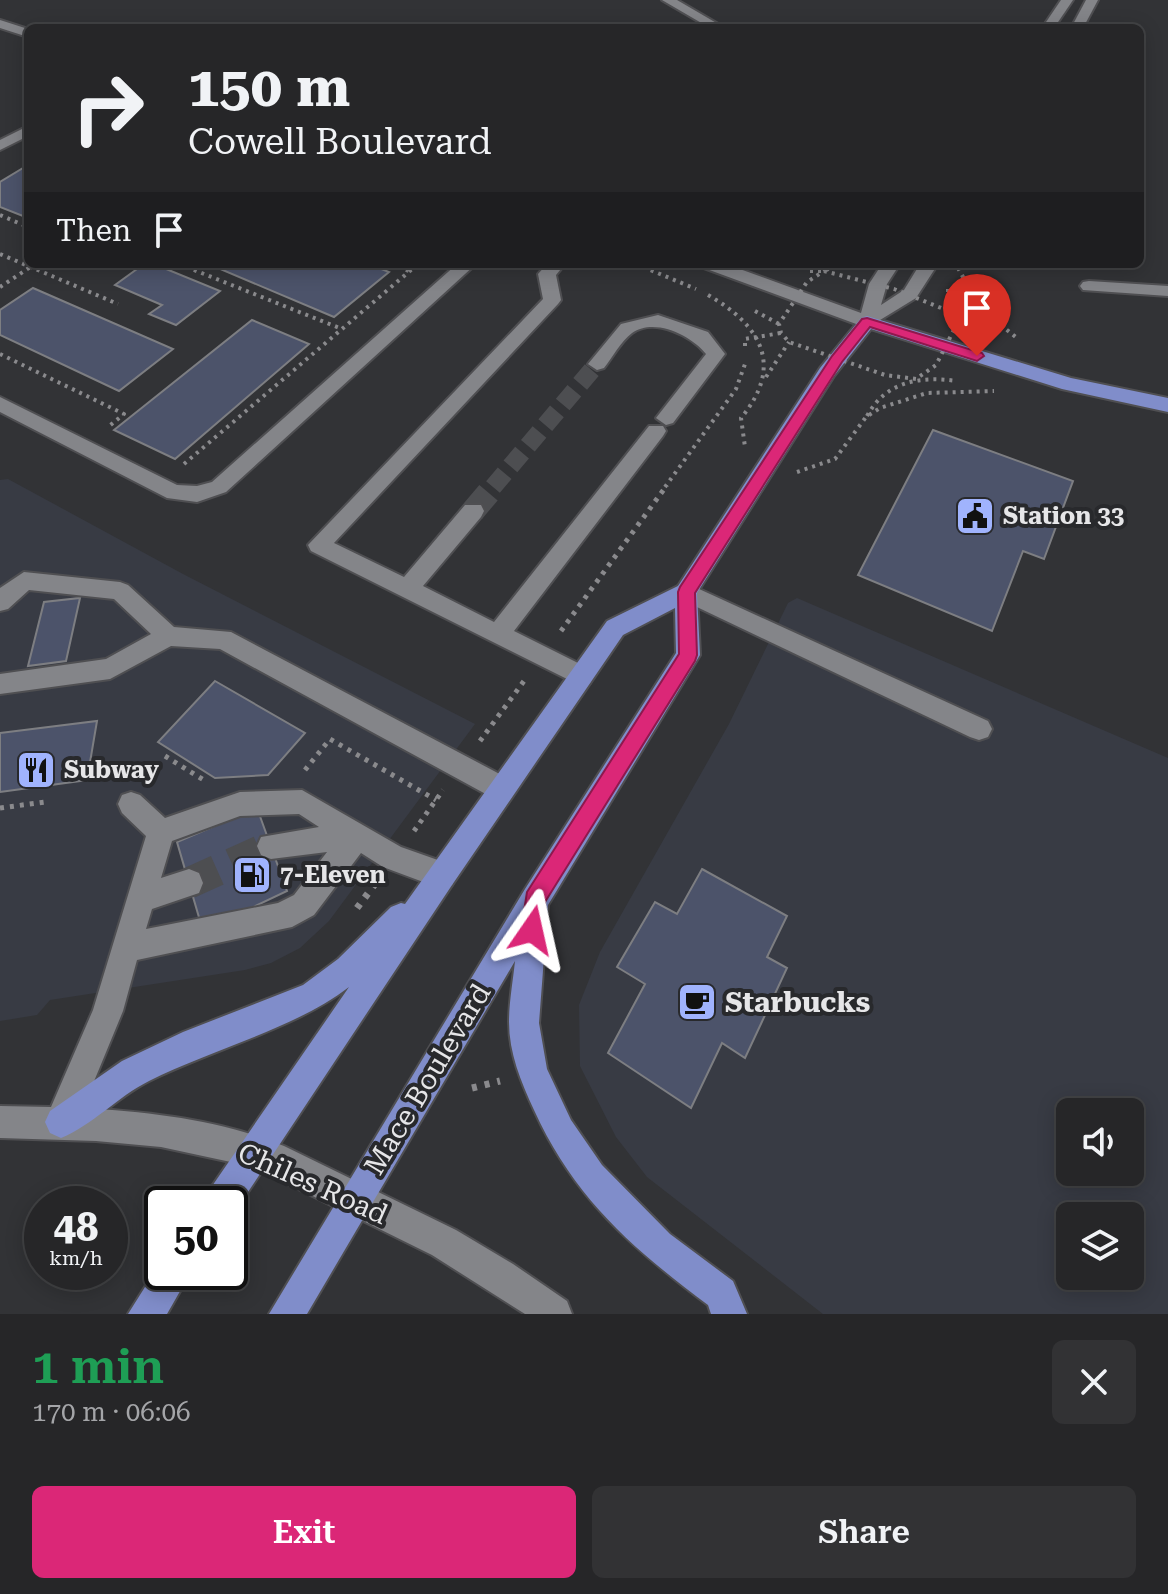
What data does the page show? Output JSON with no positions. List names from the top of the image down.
{
  "streets": {
    "main road": ["Mace Boulevard"],
    "street": ["Chiles Road"]
  },
  "crossings": [
    ["Mace Boulevard", "Chiles Road"]
  ],
  "places": {
    "public building": ["Station 33"],
    "restaurant": ["Subway"],
    "fuel station": ["7-Eleven"],
    "cafe": ["Starbucks"]
  },
  "page": {
    "turn": ["150 m", "Cowell Boulevard"],
    "then": "Then",
    "speed": "48 km/h",
    "limit": "50",
    "heading": ["1 min", "170 m · 06:06"],
    "buttons": ["Exit", "Share"]
  }
}
